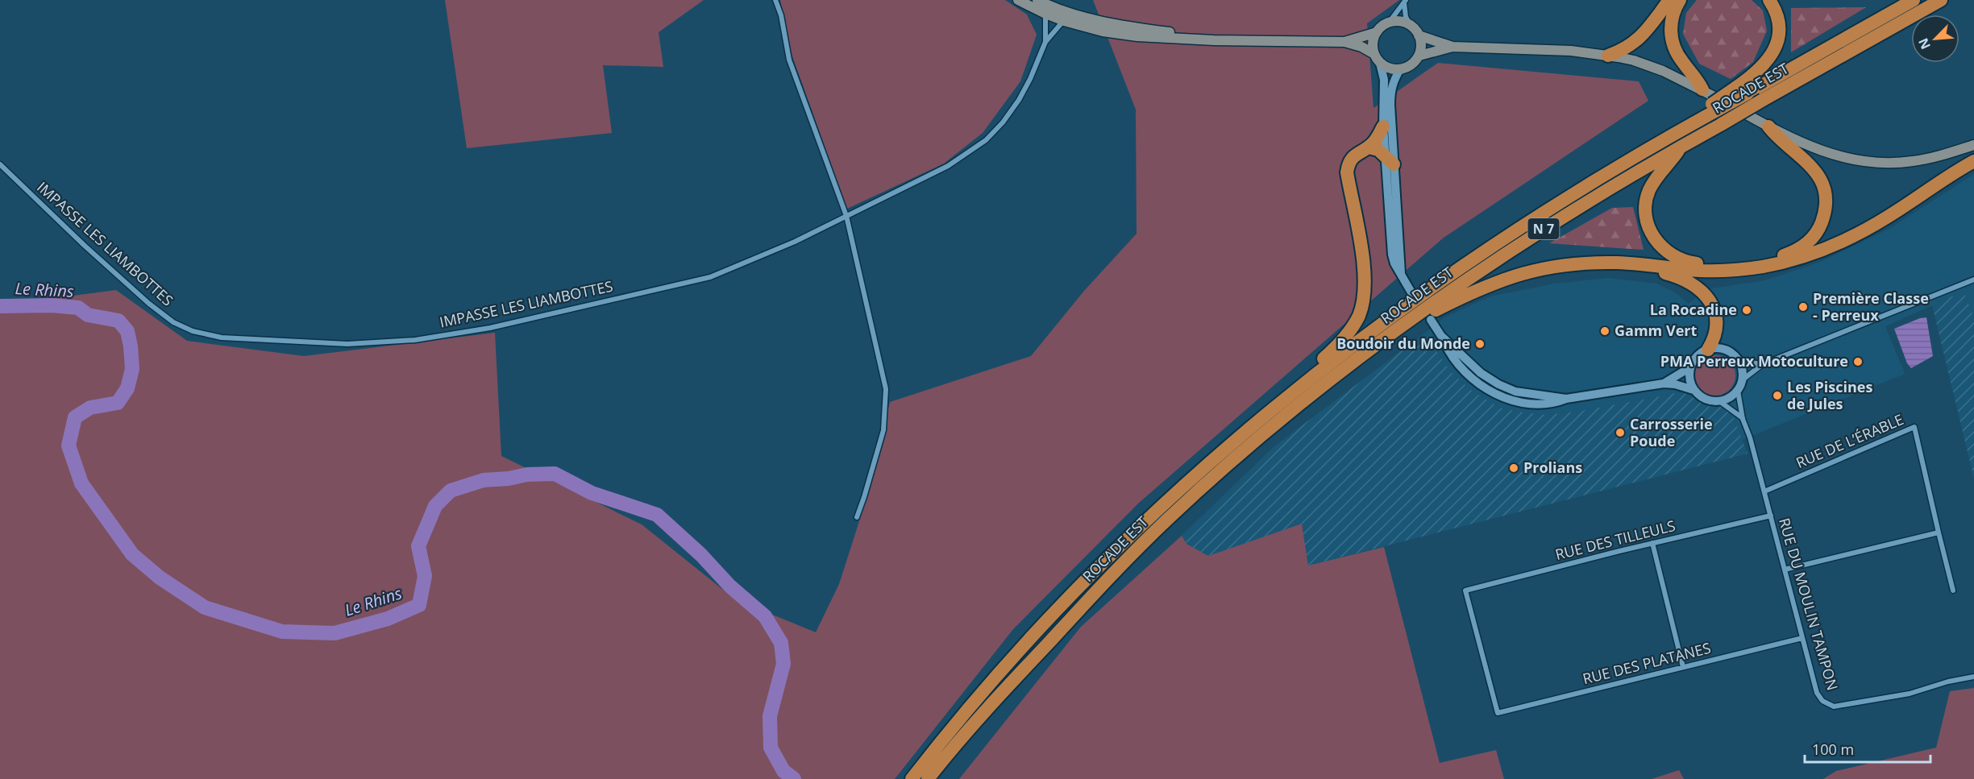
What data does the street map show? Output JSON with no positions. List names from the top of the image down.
{
  "streets": {
    "highway": ["ROCADE EST", "N 7"],
    "street": [
      "IMPASSE LES LIAMBOTTES",
      "RUE DE L’ÉRABLE",
      "RUE DES TILLEULS",
      "RUE DU MOULIN TAMPON",
      "RUE DES PLATANES"
    ]
  },
  "crossings": [
    ["RUE DE L’ÉRABLE", "RUE DU MOULIN TAMPON"],
    ["RUE DES TILLEULS", "RUE DU MOULIN TAMPON"],
    ["RUE DES TILLEULS", "RUE DES PLATANES"],
    ["RUE DU MOULIN TAMPON", "RUE DES PLATANES"]
  ],
  "water": ["Le Rhins"],
  "places": [
    "Première Classe - Perreux",
    "La Rocadine",
    "Gamm Vert",
    "Boudoir du Monde",
    "PMA Perreux Motoculture",
    "Les Piscines de Jules",
    "Carrosserie Poude",
    "Prolians"
  ],
  "scale_bar": "100 m",
  "north": "bottom left"
}
